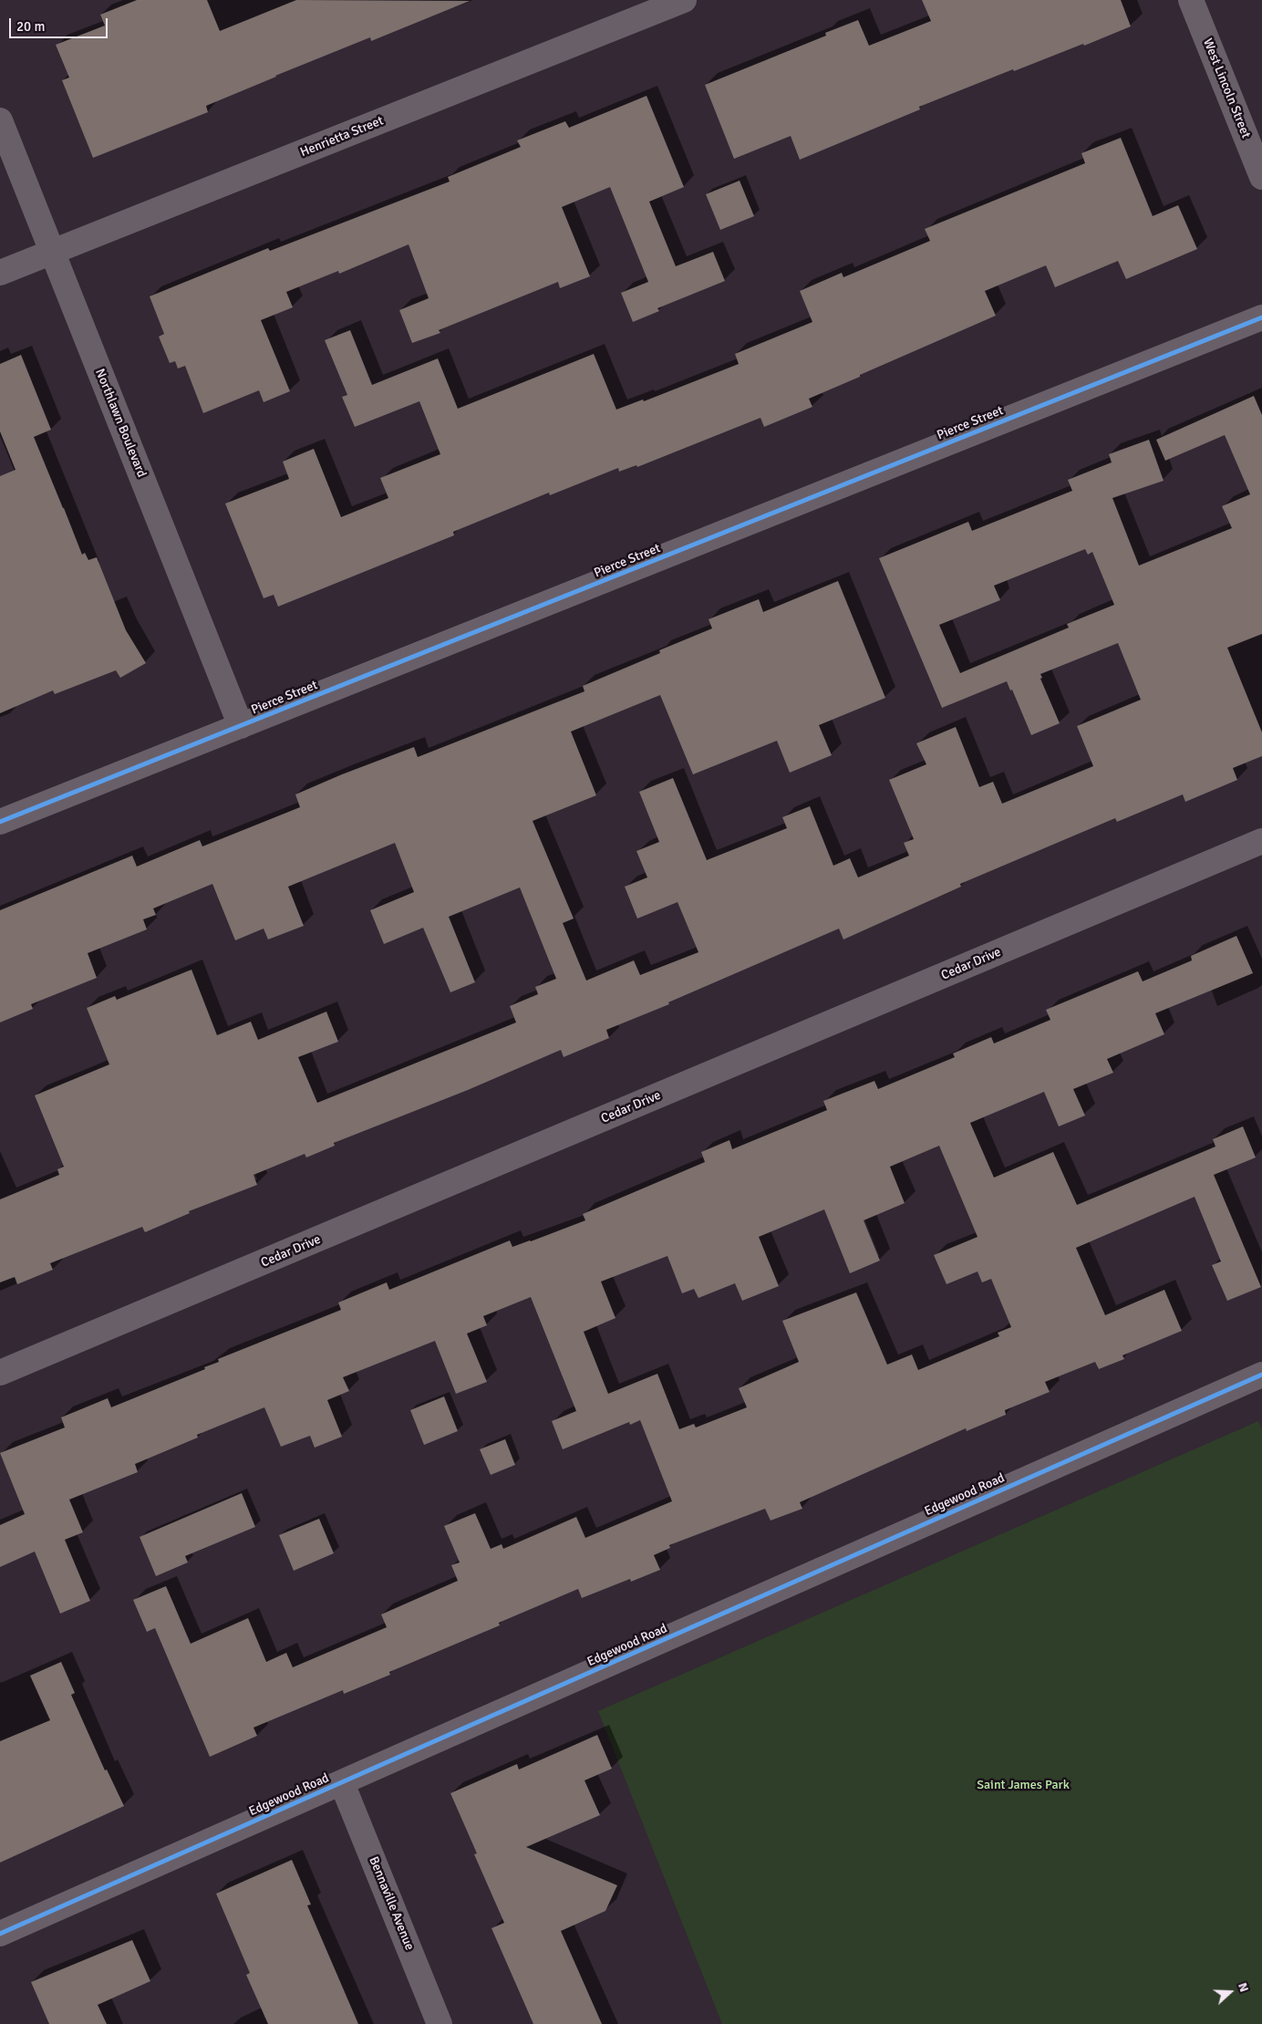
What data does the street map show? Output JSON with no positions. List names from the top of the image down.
{
  "streets": {
    "street": [
      "West Lincoln Street",
      "Henrietta Street",
      "Northlawn Boulevard",
      "Pierce Street",
      "Cedar Drive",
      "Edgewood Road",
      "Bennaville Avenue"
    ]
  },
  "crossings": [
    ["Henrietta Street", "Northlawn Boulevard"],
    ["Northlawn Boulevard", "Pierce Street"],
    ["Edgewood Road", "Bennaville Avenue"]
  ],
  "parks": ["Saint James Park"],
  "scale_bar": "20 m",
  "north": "right"
}
